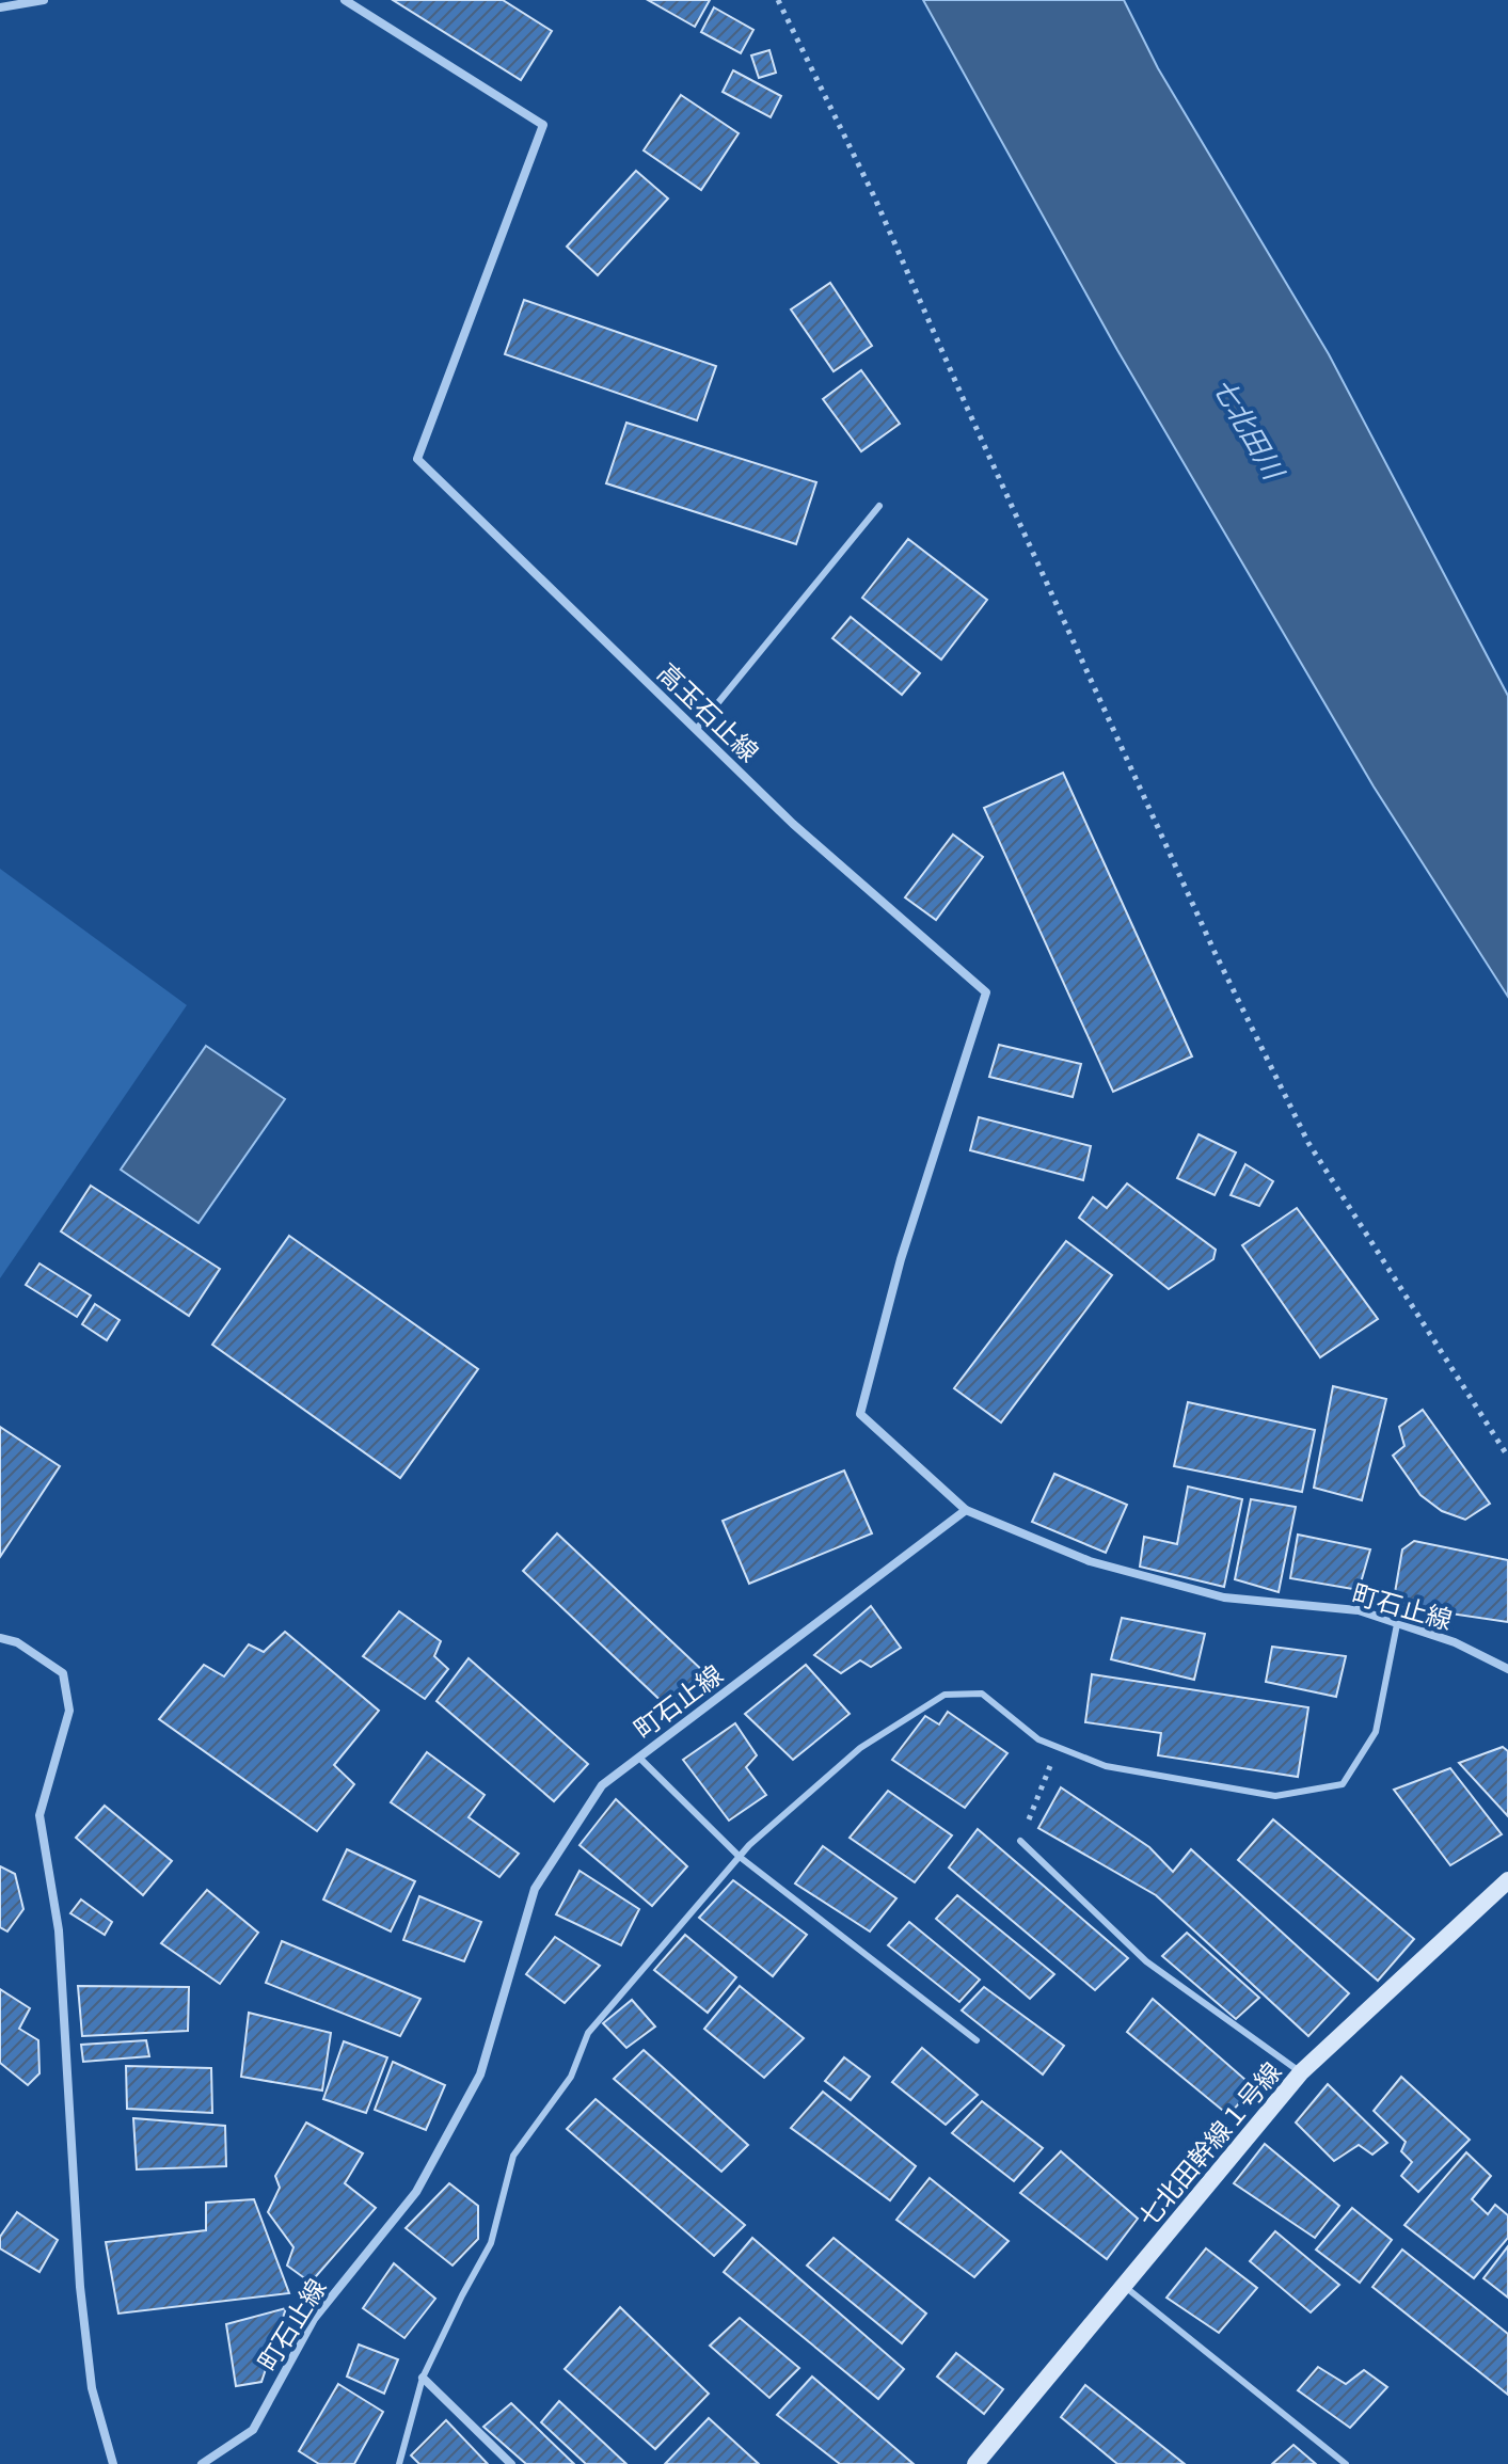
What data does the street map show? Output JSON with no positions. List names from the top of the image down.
{
  "streets": {
    "street": ["高玉石止線", "町石止線", "七北田幹線１号線"]
  },
  "crossings": [
    ["高玉石止線", "町石止線"]
  ],
  "water": ["七北田川"]
}
